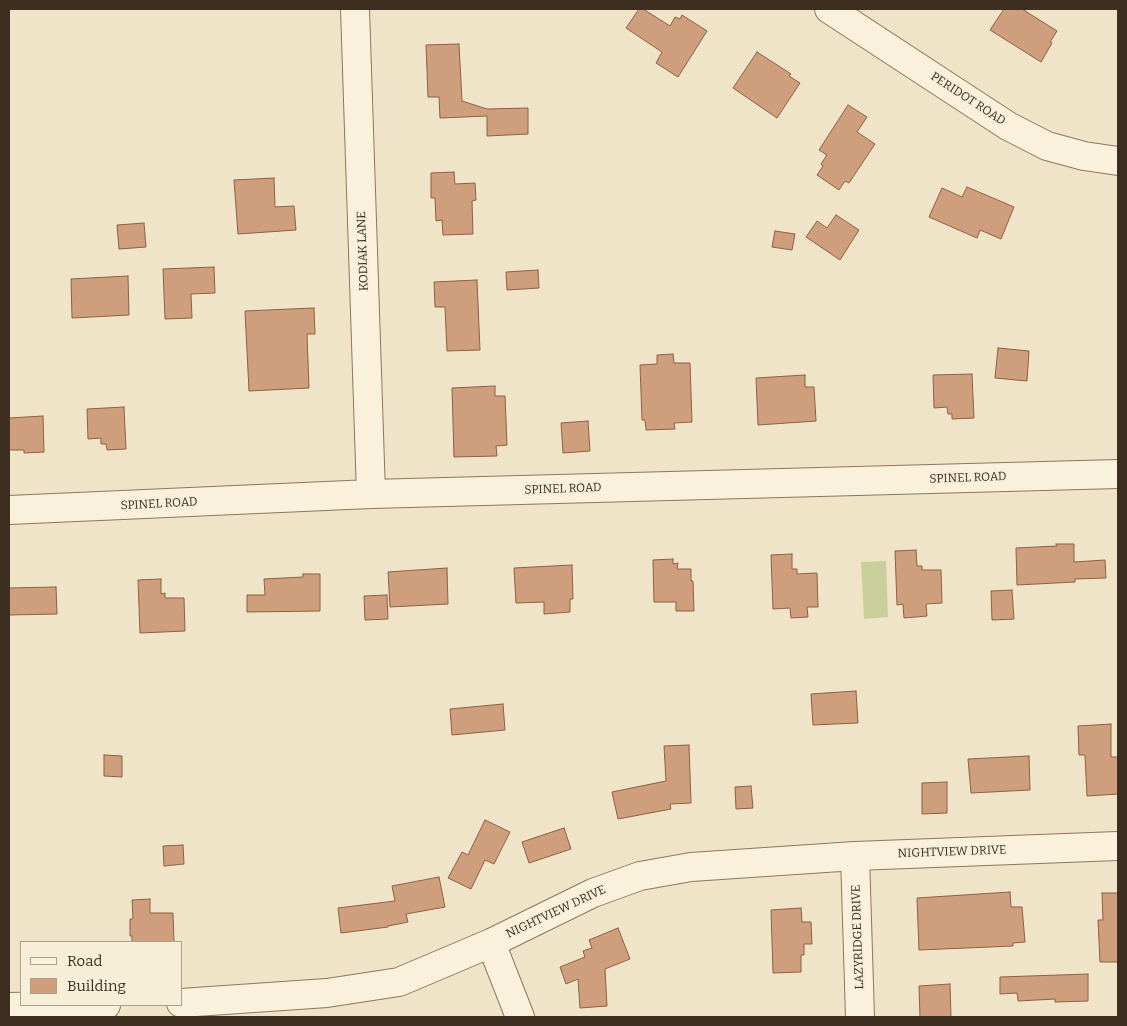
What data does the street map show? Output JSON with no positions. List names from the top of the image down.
{
  "streets": {
    "street": [
      "PERIDOT ROAD",
      "KODIAK LANE",
      "SPINEL ROAD",
      "NIGHTVIEW DRIVE",
      "LAZYRIDGE DRIVE"
    ]
  },
  "crossings": [
    ["KODIAK LANE", "SPINEL ROAD"],
    ["NIGHTVIEW DRIVE", "LAZYRIDGE DRIVE"]
  ],
  "legend": ["Road", "Building"]
}
